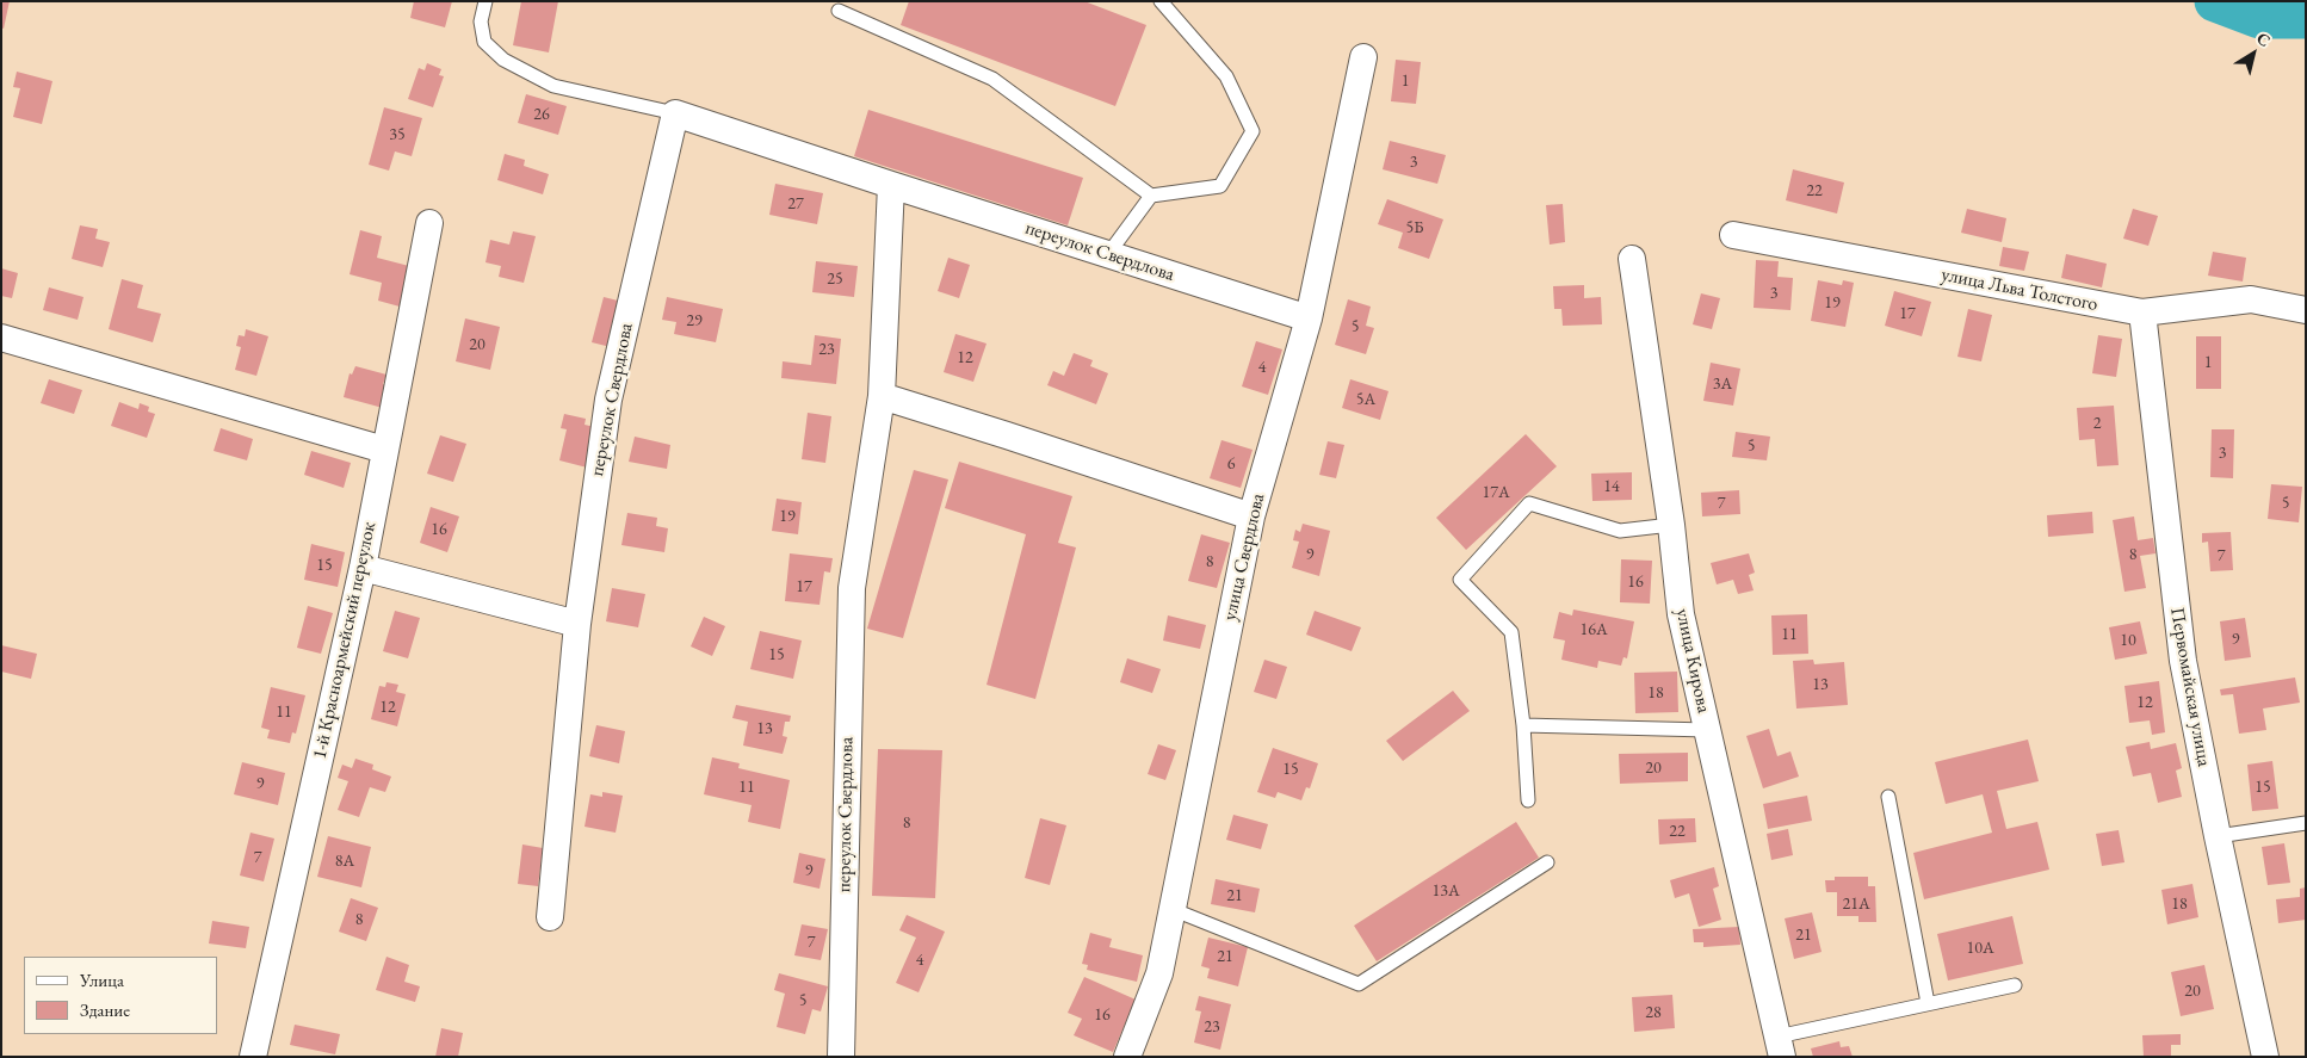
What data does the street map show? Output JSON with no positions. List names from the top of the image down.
{
  "streets": {
    "street": [
      "переулок Свердлова",
      "улица Льва Толстого",
      "улица Свердлова",
      "1-й Красноармейский переулок",
      "улица Кирова",
      "Первомайская улица"
    ]
  },
  "crossings": [
    ["переулок Свердлова", "улица Свердлова"],
    ["улица Льва Толстого", "Первомайская улица"]
  ],
  "house_numbers": [
    "1",
    "26",
    "35",
    "3",
    "22",
    "27",
    "5Б",
    "25",
    "3",
    "19",
    "17",
    "29",
    "5",
    "20",
    "23",
    "12",
    "1",
    "4",
    "3А",
    "5А",
    "2",
    "5",
    "3",
    "6",
    "14",
    "17А",
    "7",
    "5",
    "19",
    "16",
    "9",
    "8",
    "7",
    "8",
    "15",
    "16",
    "17",
    "16А",
    "11",
    "9",
    "10",
    "15",
    "13",
    "18",
    "12",
    "12",
    "11",
    "13",
    "20",
    "15",
    "9",
    "11",
    "15",
    "8",
    "22",
    "7",
    "8А",
    "9",
    "13А",
    "21",
    "21А",
    "18",
    "8",
    "21",
    "7",
    "10А",
    "21",
    "4",
    "20",
    "5",
    "28",
    "16",
    "23"
  ],
  "legend": ["Улица", "Здание"],
  "north": "top right"
}
